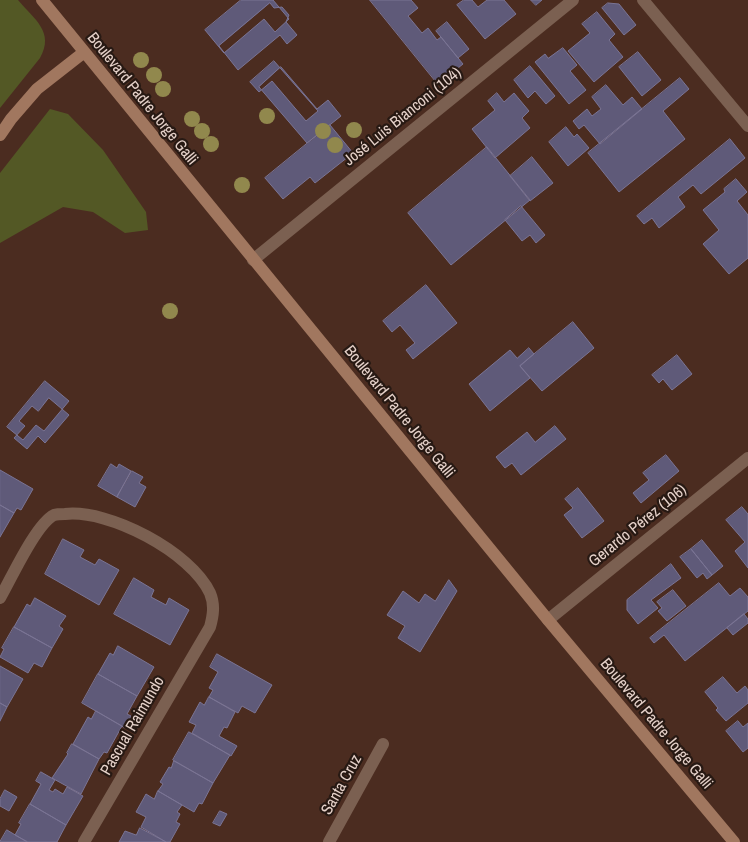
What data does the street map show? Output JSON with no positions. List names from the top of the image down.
{
  "streets": {
    "main road": ["Boulevard Padre Jorge Galli"],
    "street": [
      "José Luis Bianconi (104)",
      "Gerardo Pérez (106)",
      "Pascual Raimundo",
      "Santa Cruz"
    ]
  },
  "crossings": [
    ["Boulevard Padre Jorge Galli", "José Luis Bianconi (104)"],
    ["Boulevard Padre Jorge Galli", "Gerardo Pérez (106)"]
  ]
}
